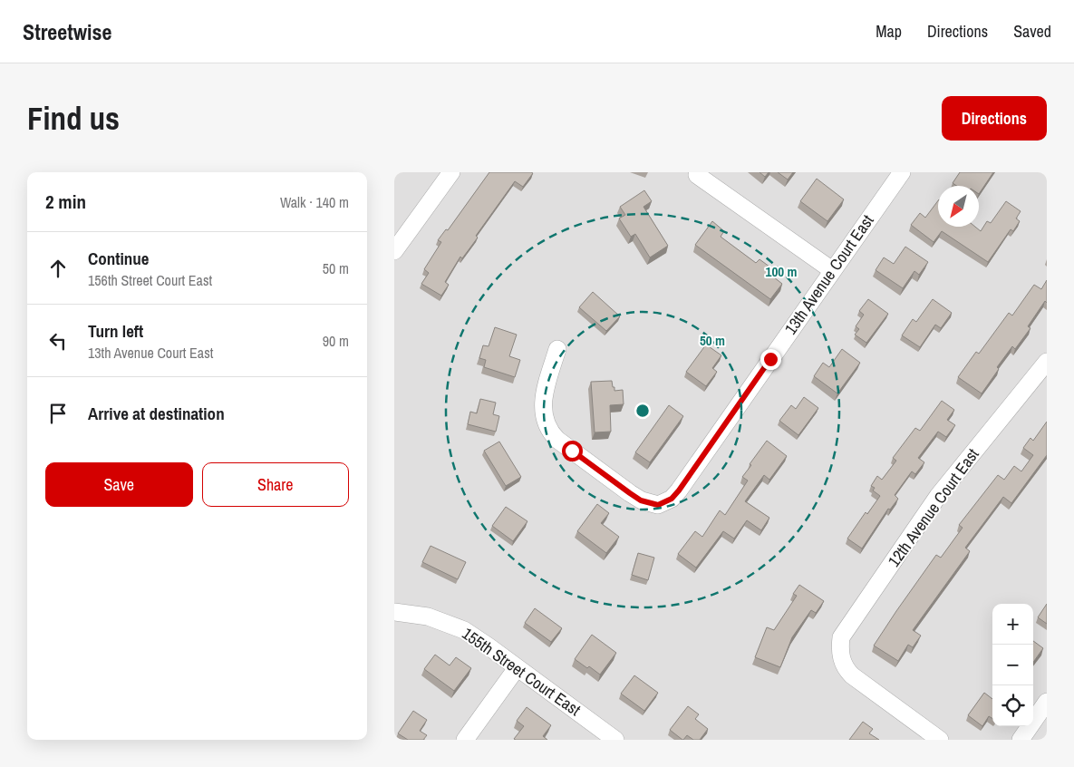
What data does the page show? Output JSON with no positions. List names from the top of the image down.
{
  "streets": {
    "street": ["13th Avenue Court East", "12th Avenue Court East", "155th Street Court East"]
  },
  "north": "bottom left",
  "page": {
    "header": "Streetwise",
    "nav": ["Map", "Directions", "Saved"],
    "buttons": [
      "Directions",
      ["Save", "Share"]
    ],
    "title": "Find us",
    "heading": ["2 min", "Walk · 140 m"],
    "list": [
      ["Continue", "156th Street Court East", "50 m"],
      ["Turn left", "13th Avenue Court East", "90 m"],
      "Arrive at destination"
    ],
    "map_buttons": ["+", "−"]
  },
  "rings": ["100 m", "50 m"]
}
